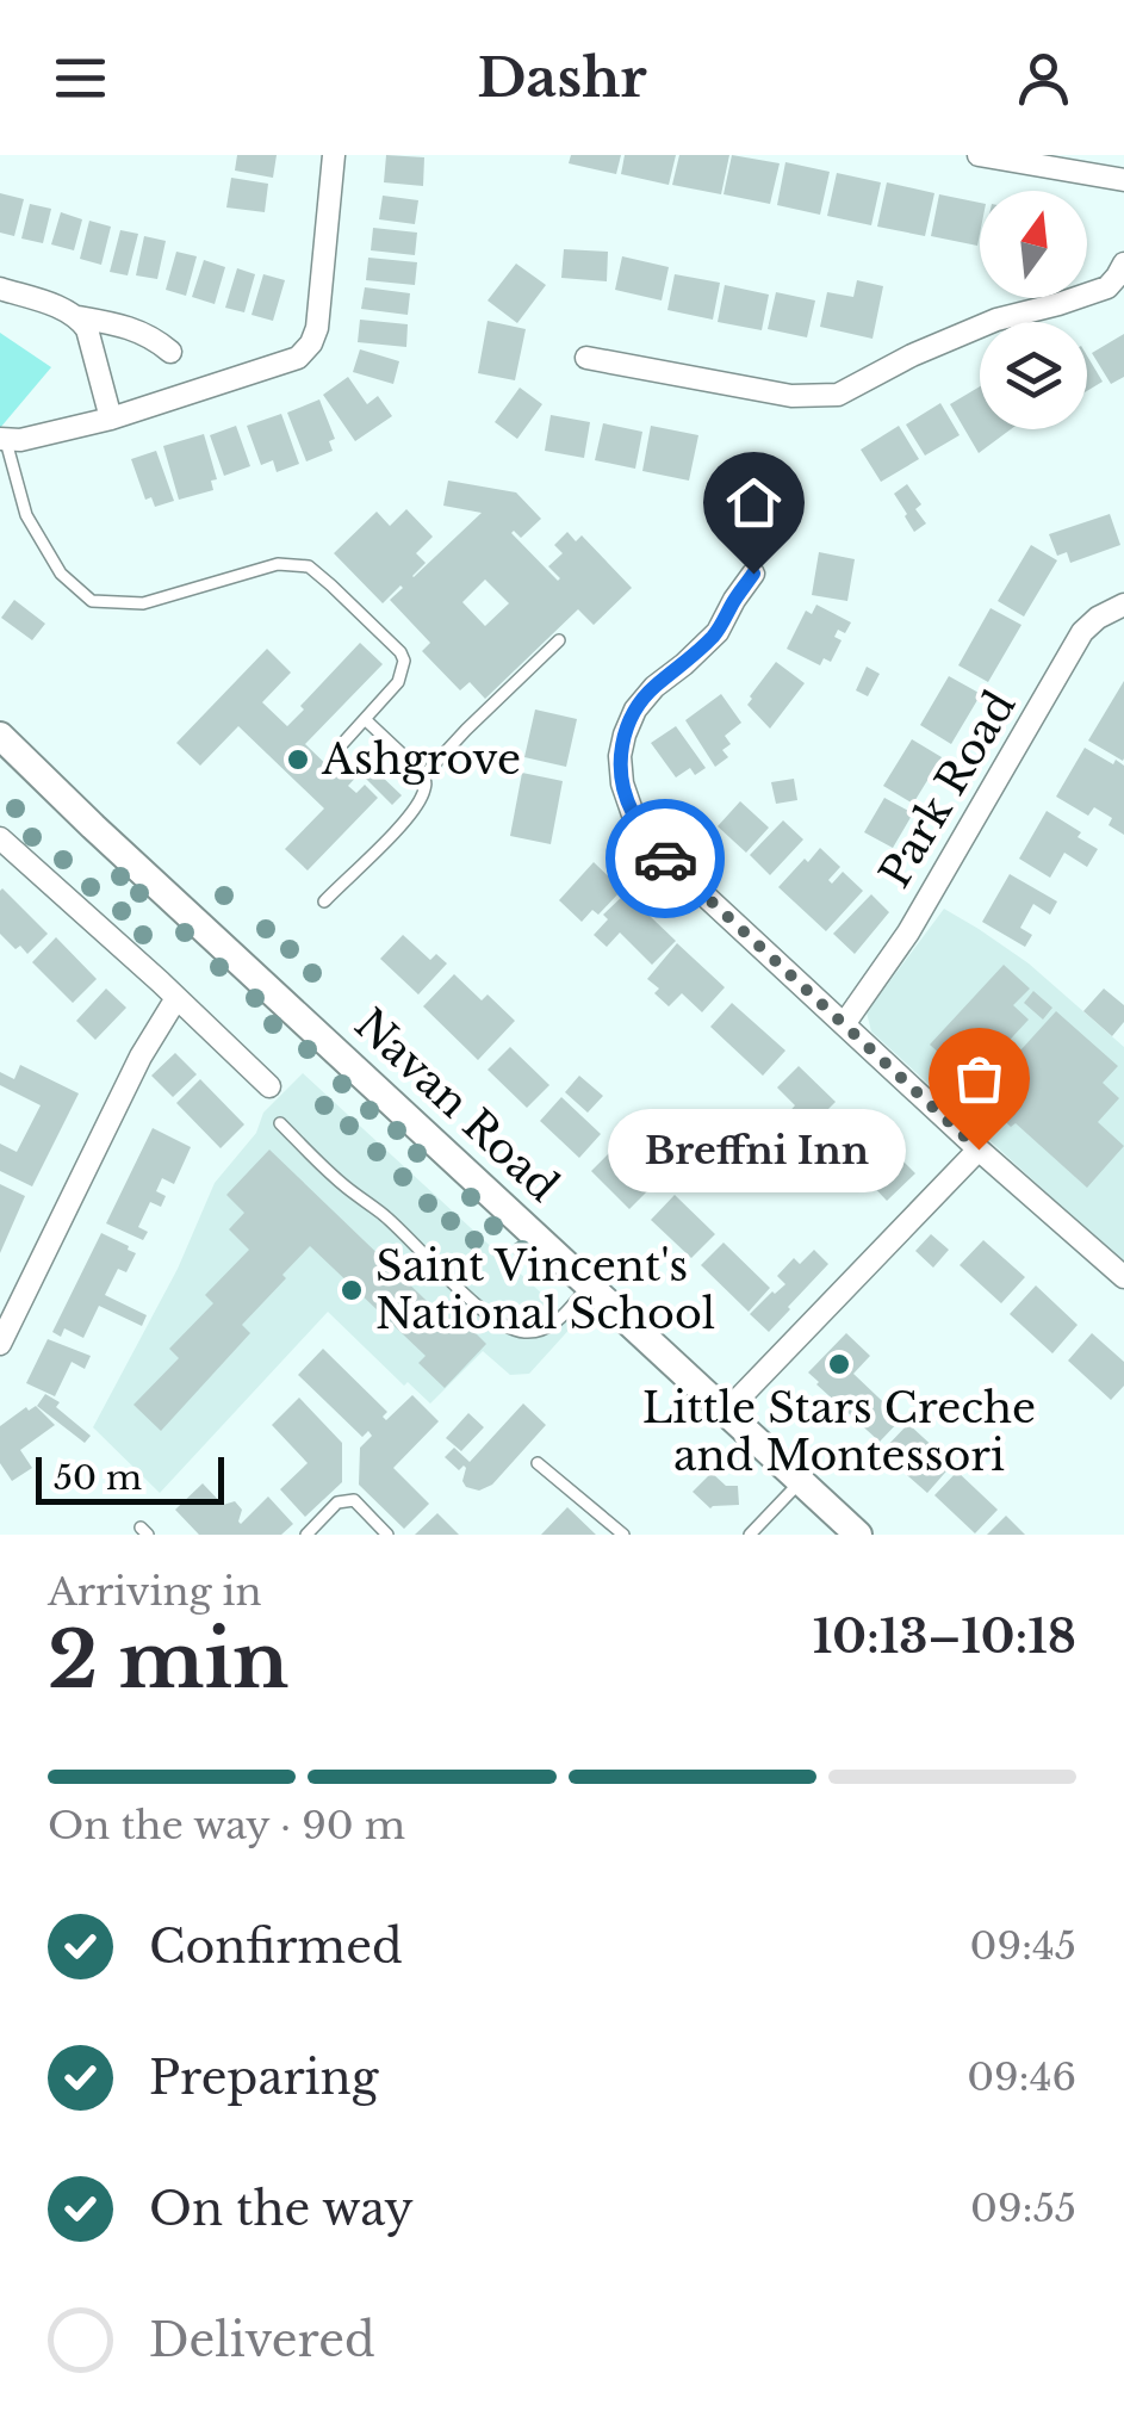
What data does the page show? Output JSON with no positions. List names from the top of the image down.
{
  "streets": {
    "main road": ["Navan Road"],
    "street": ["Park Road"]
  },
  "places": [
    "Ashgrove",
    "Breffni Inn",
    "Saint Vincent's National School",
    "Little Stars Creche and Montessori"
  ],
  "scale_bar": "50 m",
  "north": "top",
  "page": {
    "header": "Dashr",
    "bubble": "Breffni Inn",
    "scale": "50 m",
    "heading": ["2 min", "Arriving in", "10:13–10:18"],
    "bar": "On the way · 90 m",
    "list": [
      ["Confirmed", "09:45"],
      ["Preparing", "09:46"],
      ["On the way", "09:55"],
      "Delivered"
    ]
  }
}
